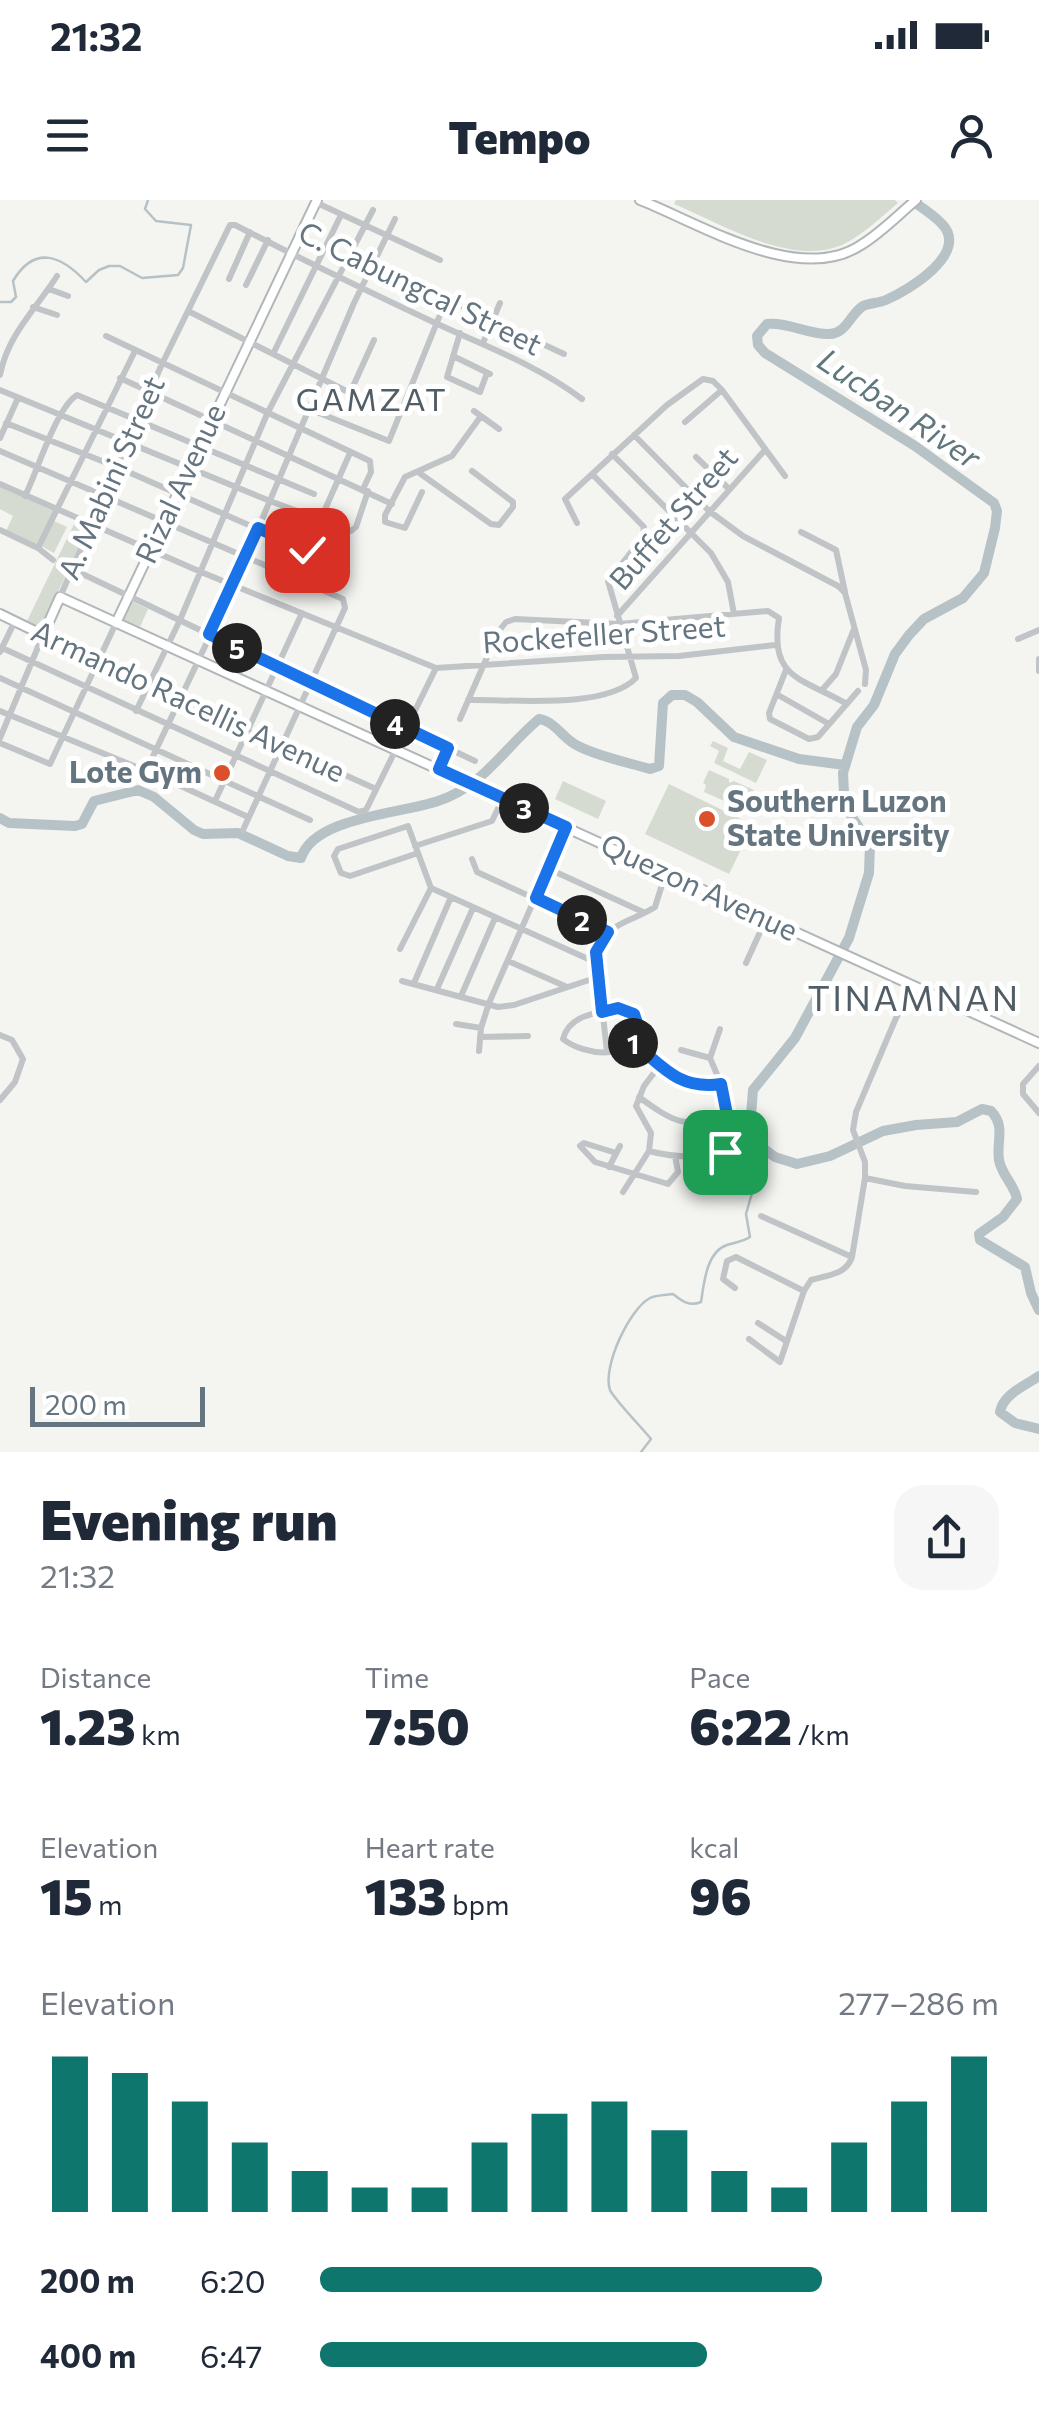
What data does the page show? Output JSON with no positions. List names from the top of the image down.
{
  "streets": {
    "main road": [
      "A. Mabini Street",
      "Rizal Avenue",
      "Armando Racellis Avenue",
      "Quezon Avenue"
    ],
    "street": ["C. Cabungcal Street", "Buffet Street", "Rockefeller Street"]
  },
  "crossings": [
    ["C. Cabungcal Street", "A. Mabini Street"],
    ["C. Cabungcal Street", "Rizal Avenue"],
    ["A. Mabini Street", "Rizal Avenue"],
    ["A. Mabini Street", "Armando Racellis Avenue"],
    ["A. Mabini Street", "Quezon Avenue"],
    ["Rizal Avenue", "Armando Racellis Avenue"],
    ["Rizal Avenue", "Quezon Avenue"]
  ],
  "districts": ["GAMZAT", "TINAMNAN"],
  "water": ["Lucban River"],
  "places": ["Lote Gym", "Southern Luzon State University"],
  "scale_bar": "200 m",
  "page": {
    "status": "21:32",
    "header": "Tempo",
    "pins": [
      "5",
      "4",
      "3",
      "2",
      "1"
    ],
    "scale": "200 m",
    "heading": ["Evening run", "21:32"],
    "stats": [
      ["Distance", "1.23 km"],
      ["Time", "7:50"],
      ["Pace", "6:22 /km"],
      ["Elevation", "15 m"],
      ["Heart rate", "133 bpm"],
      ["kcal", "96"]
    ],
    "chart": ["Elevation", "277–286 m"],
    "list": [
      {
        "name": "200 m",
        "note": "6:20"
      },
      {
        "name": "400 m",
        "note": "6:47"
      }
    ]
  }
}
